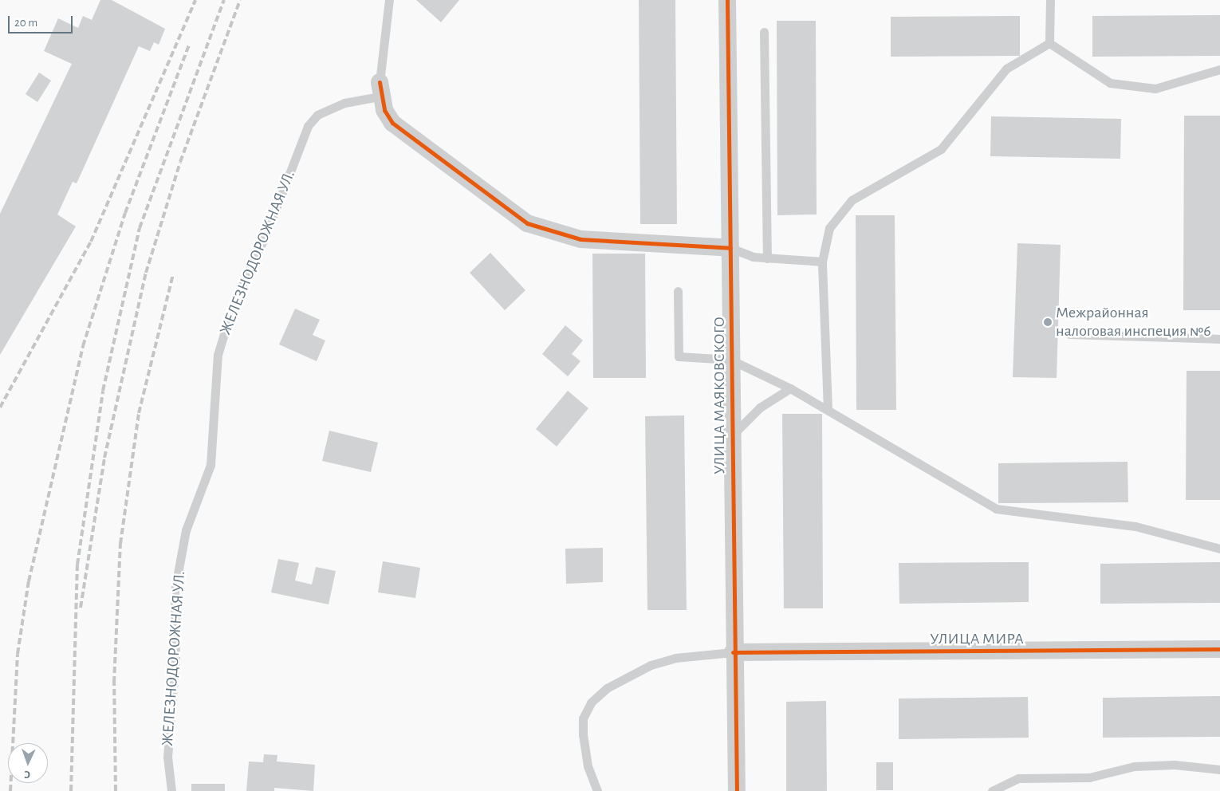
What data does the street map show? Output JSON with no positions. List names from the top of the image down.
{
  "streets": {
    "street": ["УЛИЦА МАЯКОВСКОГО", "УЛИЦА МИРА"],
    "lane": ["ЖЕЛЕЗНОДОРОЖНАЯ УЛ."]
  },
  "crossings": [
    ["УЛИЦА МАЯКОВСКОГО", "УЛИЦА МИРА"]
  ],
  "places": ["Межрайонная налоговая инспеция №6"],
  "scale_bar": "20 m",
  "north": "bottom"
}
